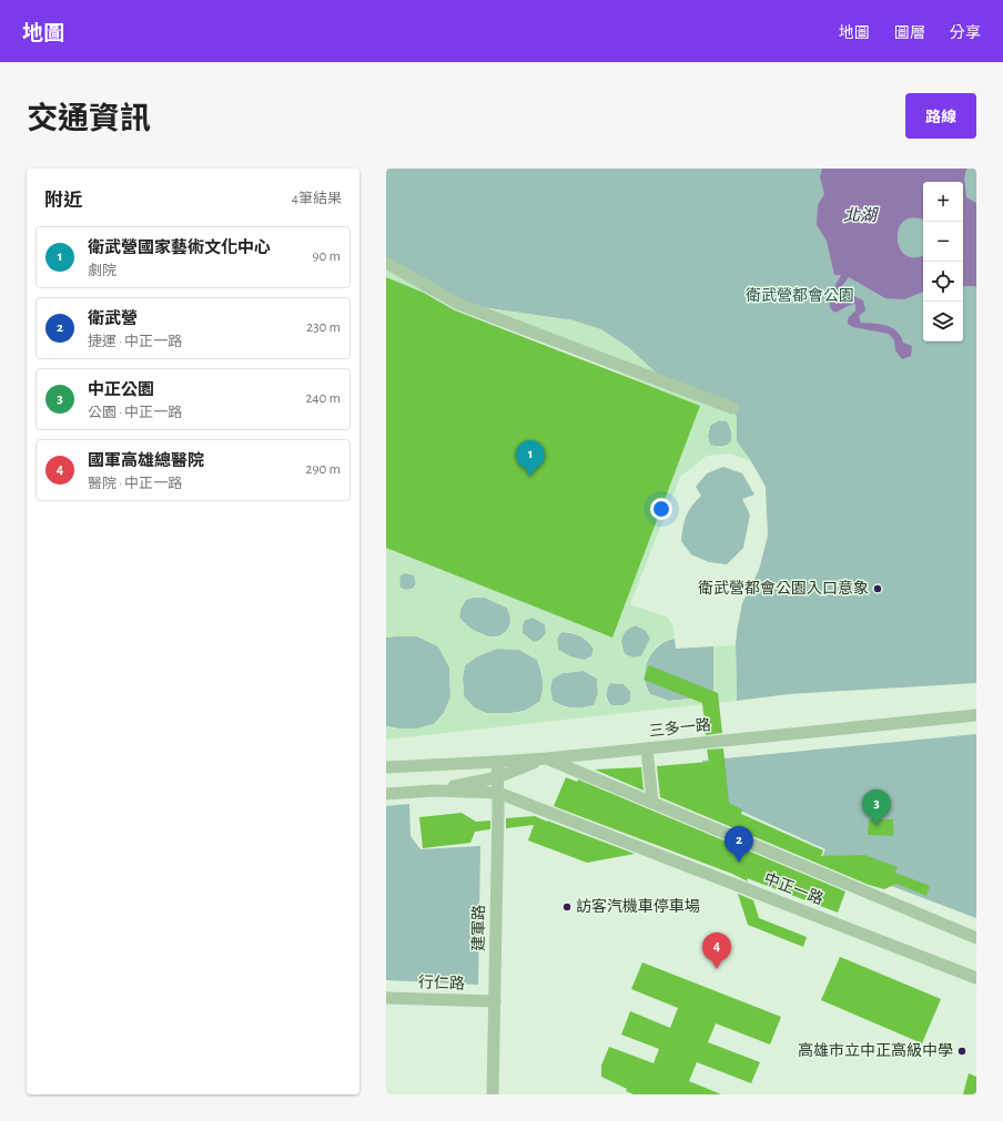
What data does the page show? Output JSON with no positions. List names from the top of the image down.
{
  "streets": {
    "street": [
      "三多一路",
      "中正一路",
      "建軍路",
      "行仁路"
    ]
  },
  "crossings": [
    ["三多一路", "中正一路"],
    ["三多一路", "建軍路"],
    ["中正一路", "建軍路"],
    ["建軍路", "行仁路"]
  ],
  "water": ["北湖"],
  "parks": ["衛武營都會公園"],
  "places": ["衛武營都會公園入口意象", "訪客汽機車停車場", "高雄市立中正高級中學"],
  "page": {
    "header": "地圖",
    "nav": ["地圖", "圖層", "分享"],
    "title": "交通資訊",
    "buttons": "路線",
    "heading": ["附近", "4筆結果"],
    "map_buttons": ["+", "−"],
    "list": [
      {
        "mark": "1",
        "name": "衛武營國家藝術文化中心",
        "note": "劇院",
        "value": "90 m"
      },
      {
        "mark": "2",
        "name": "衛武營",
        "note": "捷運 · 中正一路",
        "value": "230 m"
      },
      {
        "mark": "3",
        "name": "中正公園",
        "note": "公園 · 中正一路",
        "value": "240 m"
      },
      {
        "mark": "4",
        "name": "國軍高雄總醫院",
        "note": "醫院 · 中正一路",
        "value": "290 m"
      }
    ],
    "pins": [
      "1",
      "3",
      "2",
      "4"
    ]
  }
}
